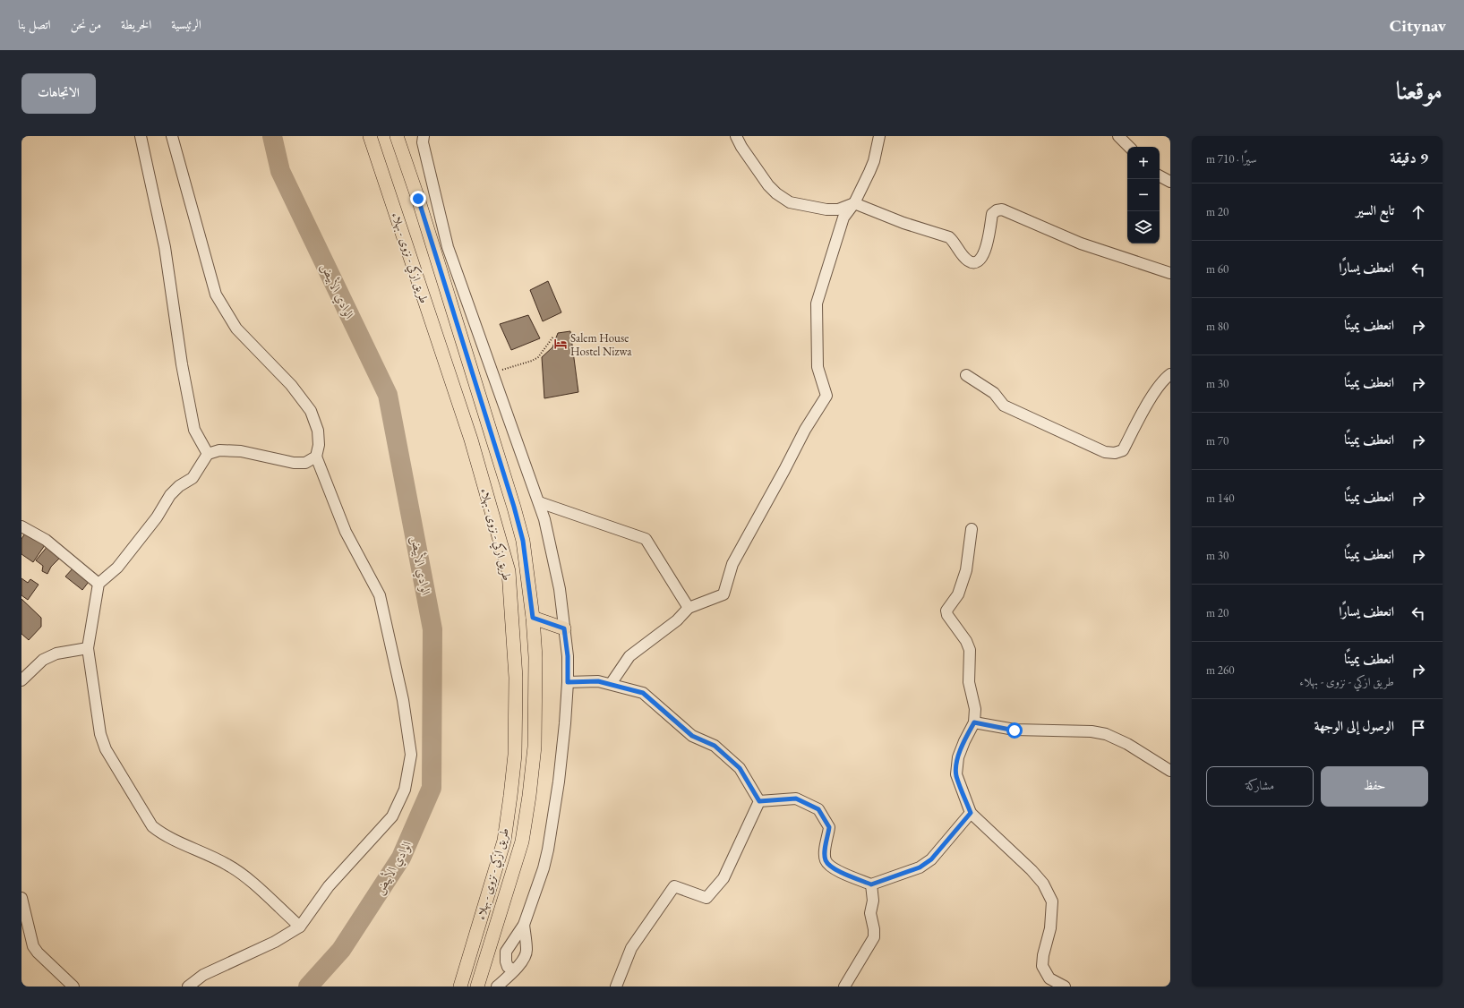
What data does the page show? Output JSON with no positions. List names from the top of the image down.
{
  "streets": {
    "main road": ["طريق ازكي - نزوى - بهلاء"]
  },
  "water": ["الوادي الأبيض"],
  "places": {
    "hotel": ["Salem House Hostel Nizwa"]
  },
  "page": {
    "header": "Citynav",
    "nav": [
      "الرئيسية",
      "الخريطة",
      "من نحن",
      "اتصل بنا"
    ],
    "title": "موقعنا",
    "buttons": [
      "الاتجاهات",
      ["حفظ", "مشاركة"]
    ],
    "heading": ["9 دقيقة", "سيرًا · 710 m"],
    "map_buttons": ["+", "−"],
    "list": [
      ["تابع السير", "20 m"],
      ["انعطف يسارًا", "60 m"],
      ["انعطف يمينًا", "80 m"],
      ["انعطف يمينًا", "30 m"],
      ["انعطف يمينًا", "70 m"],
      ["انعطف يمينًا", "140 m"],
      ["انعطف يمينًا", "30 m"],
      ["انعطف يسارًا", "20 m"],
      ["انعطف يمينًا", "طريق ازكي - نزوى - بهلاء", "260 m"],
      "الوصول إلى الوجهة"
    ]
  }
}
